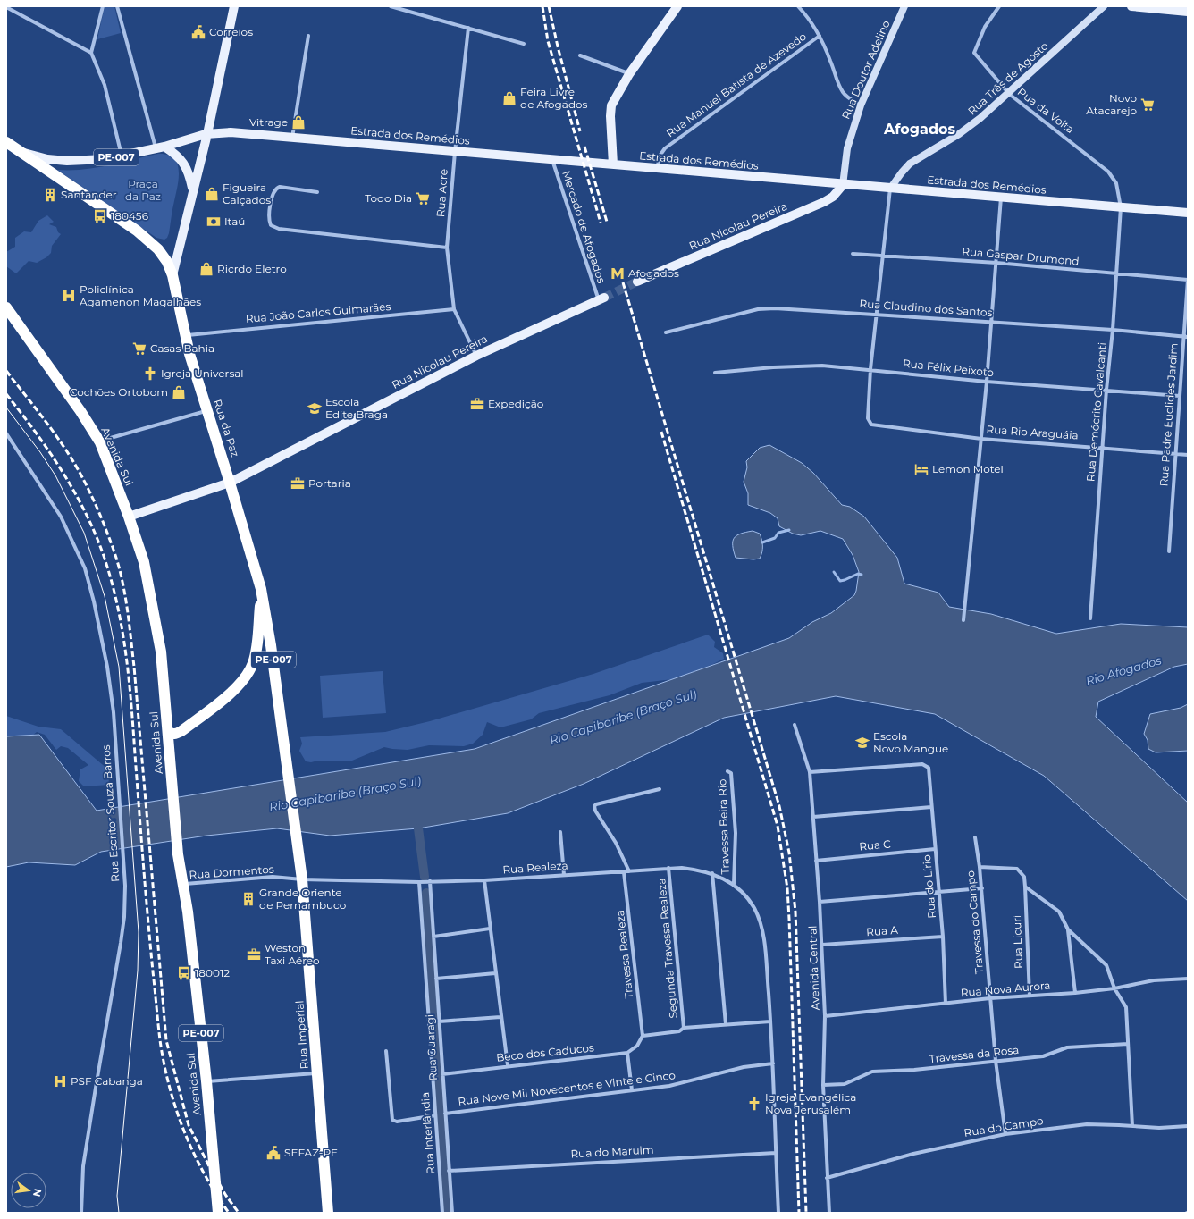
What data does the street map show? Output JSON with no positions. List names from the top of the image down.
{
  "streets": {
    "highway": [
      "PE-007",
      "Rua da Paz",
      "Avenida Sul",
      "Rua Imperial"
    ],
    "main road": [
      "Rua Doutor Adelino",
      "Rua Três de Agosto",
      "Estrada dos Remédios",
      "Rua Nicolau Pereira"
    ],
    "street": [
      "Rua Manuel Batista de Azevedo",
      "Rua da Volta",
      "Rua Acre",
      "Mercado de Afogados",
      "Rua Gaspar Drumond",
      "Rua Claudino dos Santos",
      "Rua João Carlos Guimarães",
      "Rua Félix Peixoto",
      "Rua Demócrito Cavalcanti",
      "Rua Padre Euclides Jardim",
      "Rua Rio Araguáia",
      "Rua Escritor Souza Barros",
      "Travessa Beira Rio",
      "Rua C",
      "Rua Realeza",
      "Rua Dormentos",
      "Rua do Lírio",
      "Travessa do Campo",
      "Rua A",
      "Rua Licuri",
      "Segunda Travessa Realeza",
      "Travessa Realeza",
      "Avenida Central",
      "Rua Nova Aurora",
      "Rua Guaragi",
      "Beco dos Caducos",
      "Travessa da Rosa",
      "Rua Nove Mil Novecentos e Vinte e Cinco",
      "Rua do Campo",
      "Rua Interlândia",
      "Rua do Maruim"
    ]
  },
  "crossings": [
    ["Rua Doutor Adelino", "Estrada dos Remédios"],
    ["Rua Doutor Adelino", "Rua Nicolau Pereira"],
    ["Rua Três de Agosto", "Rua da Volta"],
    ["Rua Três de Agosto", "Estrada dos Remédios"],
    ["Rua Manuel Batista de Azevedo", "Estrada dos Remédios"],
    ["Rua da Volta", "Estrada dos Remédios"],
    ["Rua da Volta", "Rua Demócrito Cavalcanti"],
    ["Estrada dos Remédios", "PE-007"],
    ["Estrada dos Remédios", "Rua Acre"],
    ["Estrada dos Remédios", "Rua Nicolau Pereira"],
    ["Estrada dos Remédios", "Mercado de Afogados"],
    ["Estrada dos Remédios", "Rua Demócrito Cavalcanti"],
    ["Estrada dos Remédios", "Rua da Paz"],
    ["PE-007", "Rua da Paz"],
    ["Rua Acre", "Rua Nicolau Pereira"],
    ["Rua Acre", "Rua João Carlos Guimarães"],
    ["Rua Nicolau Pereira", "Mercado de Afogados"],
    ["Rua Nicolau Pereira", "Rua da Paz"],
    ["Rua Nicolau Pereira", "Avenida Sul"],
    ["Rua Gaspar Drumond", "Rua Demócrito Cavalcanti"],
    ["Rua Gaspar Drumond", "Rua Padre Euclides Jardim"],
    ["Rua Claudino dos Santos", "Rua Demócrito Cavalcanti"],
    ["Rua Claudino dos Santos", "Rua Padre Euclides Jardim"],
    ["Rua João Carlos Guimarães", "Rua da Paz"],
    ["Rua Félix Peixoto", "Rua Demócrito Cavalcanti"],
    ["Rua Félix Peixoto", "Rua Padre Euclides Jardim"],
    ["Rua Félix Peixoto", "Rua Rio Araguáia"],
    ["Rua Demócrito Cavalcanti", "Rua Rio Araguáia"],
    ["Rua Padre Euclides Jardim", "Rua Rio Araguáia"],
    ["Rua da Paz", "Rua Imperial"],
    ["Avenida Sul", "Rua Dormentos"],
    ["Travessa Beira Rio", "Rua Realeza"],
    ["Rua C", "Rua do Lírio"],
    ["Rua C", "Avenida Central"],
    ["Rua Realeza", "Rua Dormentos"],
    ["Rua Realeza", "Segunda Travessa Realeza"],
    ["Rua Realeza", "Travessa Realeza"],
    ["Rua Realeza", "Rua Imperial"],
    ["Rua Realeza", "Rua Guaragi"],
    ["Rua Realeza", "Rua Interlândia"],
    ["Rua Dormentos", "Rua Imperial"],
    ["Rua do Lírio", "Rua A"],
    ["Rua do Lírio", "Avenida Central"],
    ["Rua do Lírio", "Rua Nova Aurora"],
    ["Travessa do Campo", "Rua Nova Aurora"],
    ["Travessa do Campo", "Travessa da Rosa"],
    ["Travessa do Campo", "Rua do Campo"],
    ["Rua A", "Avenida Central"],
    ["Rua Licuri", "Rua Nova Aurora"],
    ["Avenida Central", "Rua Nova Aurora"],
    ["Avenida Central", "Travessa da Rosa"],
    ["Avenida Central", "Rua do Campo"],
    ["Rua Guaragi", "Beco dos Caducos"],
    ["Rua Guaragi", "Rua Nove Mil Novecentos e Vinte e Cinco"],
    ["Rua Guaragi", "Rua do Maruim"]
  ],
  "districts": ["Afogados"],
  "water": ["Rio Afogados", "Rio Capibaribe (Braço Sul)"],
  "parks": ["Praça da Paz"],
  "places": {
    "public building": ["Correios", "SEFAZ-PE"],
    "shop": [
      "Feira Livre de Afogados",
      "Vitrage",
      "Figueira Calçados",
      "Ricrdo Eletro",
      "Cochões Ortobom"
    ],
    "supermarket": ["Novo Atacarejo", "Todo Dia", "Casas Bahia"],
    "building": ["Santander", "Grande Oriente de Pernambuco"],
    "bus stop": ["180456", "180012"],
    "bank": ["Itaú"],
    "metro station": ["Afogados"],
    "hospital": ["Policlínica Agamenon Magalhães", "PSF Cabanga"],
    "church": ["Igreja Universal", "Igreja Evangélica Nova Jerusalém"],
    "office": ["Expedição", "Portaria", "Weston Taxi Aéreo"],
    "school or university": ["Escola Edite Braga", "Escola Novo Mangue"],
    "hotel": ["Lemon Motel"]
  },
  "north": "right"
}
